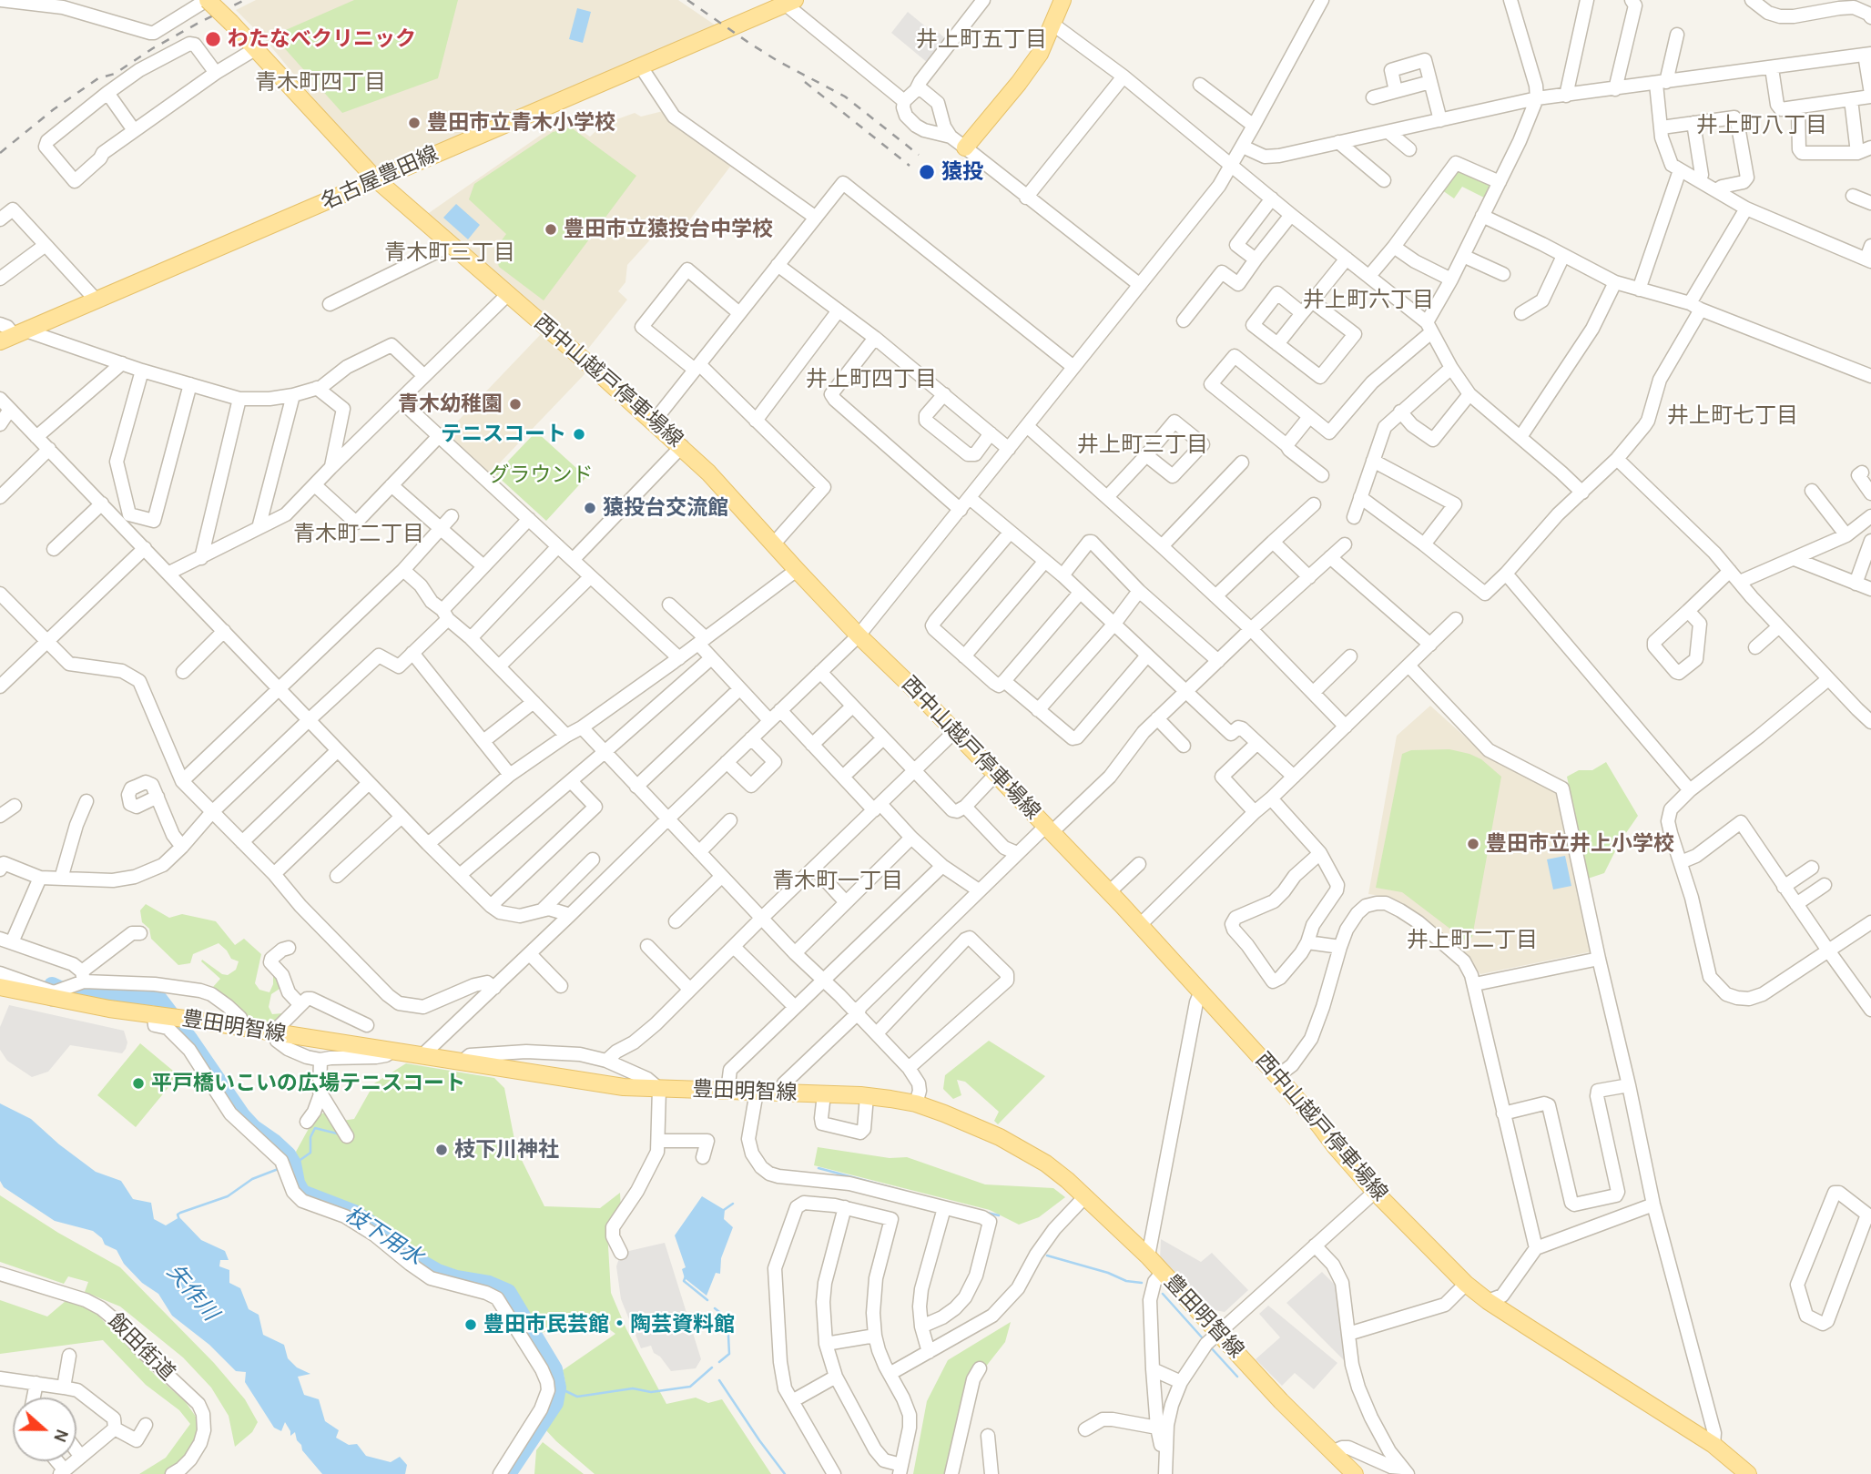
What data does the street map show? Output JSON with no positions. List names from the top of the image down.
{
  "streets": {
    "main road": ["名古屋豊田線", "西中山越戸停車場線", "豊田明智線"],
    "street": ["飯田街道"]
  },
  "crossings": [
    ["名古屋豊田線", "西中山越戸停車場線"]
  ],
  "districts": [
    "井上町五丁目",
    "青木町四丁目",
    "井上町八丁目",
    "青木町三丁目",
    "井上町六丁目",
    "井上町四丁目",
    "井上町七丁目",
    "井上町三丁目",
    "青木町二丁目",
    "青木町一丁目",
    "井上町二丁目"
  ],
  "water": ["枝下用水", "矢作川"],
  "parks": ["グラウンド"],
  "places": [
    "わたなべクリニック",
    "豊田市立青木小学校",
    "猿投",
    "豊田市立猿投台中学校",
    "青木幼稚園",
    "テニスコート",
    "猿投台交流館",
    "豊田市立井上小学校",
    "平戸橋いこいの広場テニスコート",
    "枝下川神社",
    "豊田市民芸館・陶芸資料館"
  ],
  "north": "right"
}
